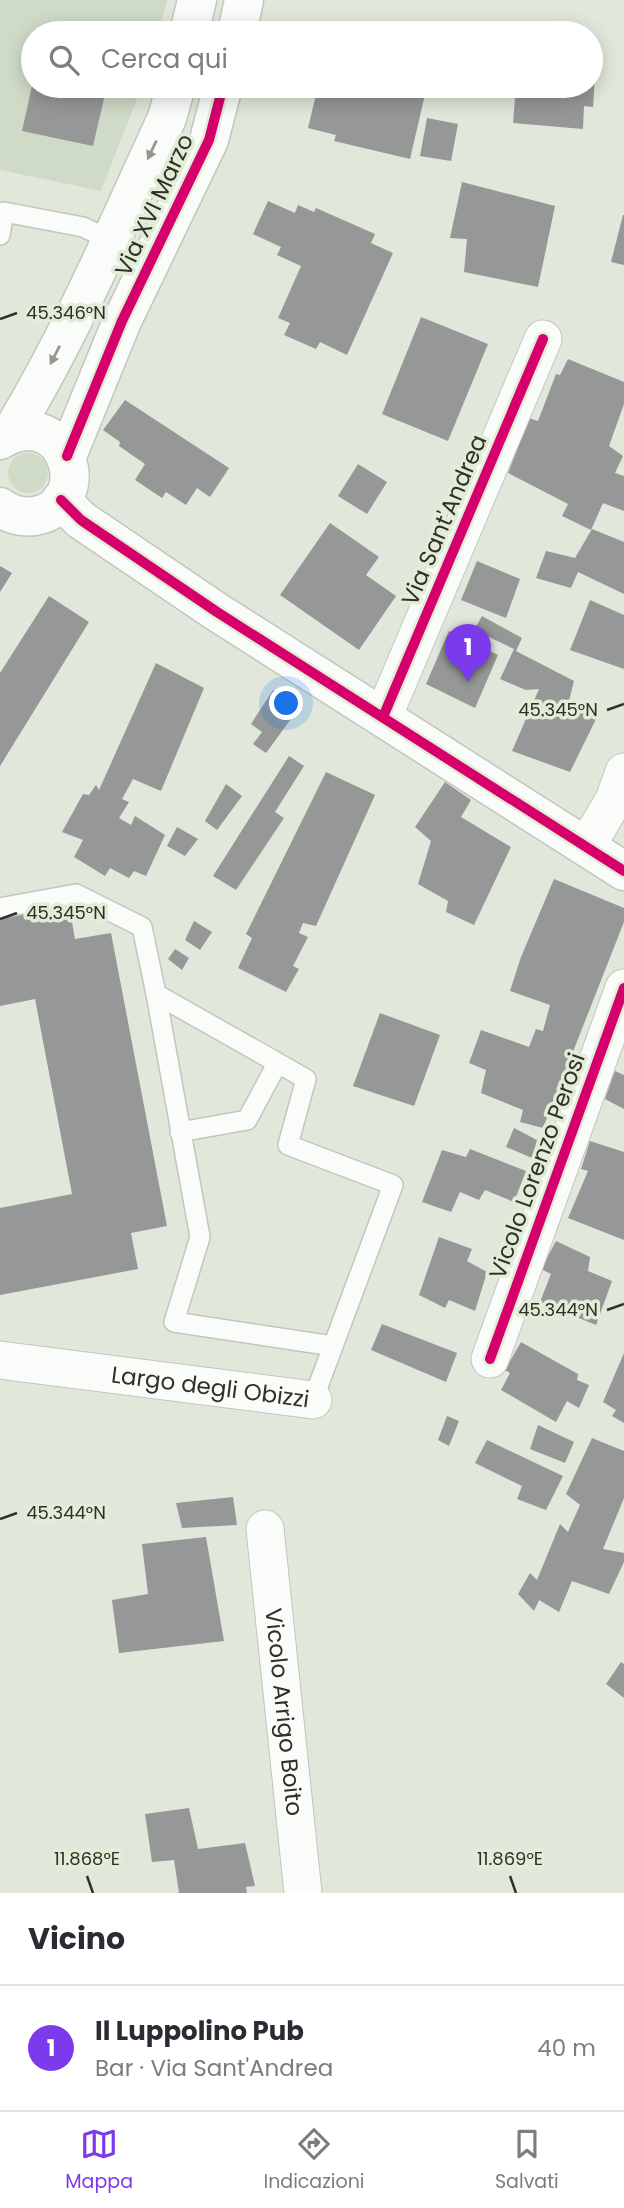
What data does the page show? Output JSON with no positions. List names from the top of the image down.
{
  "streets": {
    "street": [
      "Via XVI Marzo",
      "Via Sant'Andrea",
      "Vicolo Lorenzo Perosi",
      "Largo degli Obizzi",
      "Vicolo Arrigo Boito"
    ]
  },
  "page": {
    "search": "Cerca qui",
    "pins": "1",
    "heading": "Vicino",
    "list": [
      {
        "mark": "1",
        "name": "Il Luppolino Pub",
        "note": "Bar · Via Sant'Andrea",
        "value": "40 m"
      }
    ],
    "nav": ["Mappa", "Indicazioni", "Salvati"]
  },
  "coordinates": [
    "45.346°N",
    "45.345°N",
    "45.344°N",
    "11.868°E",
    "11.869°E"
  ]
}
